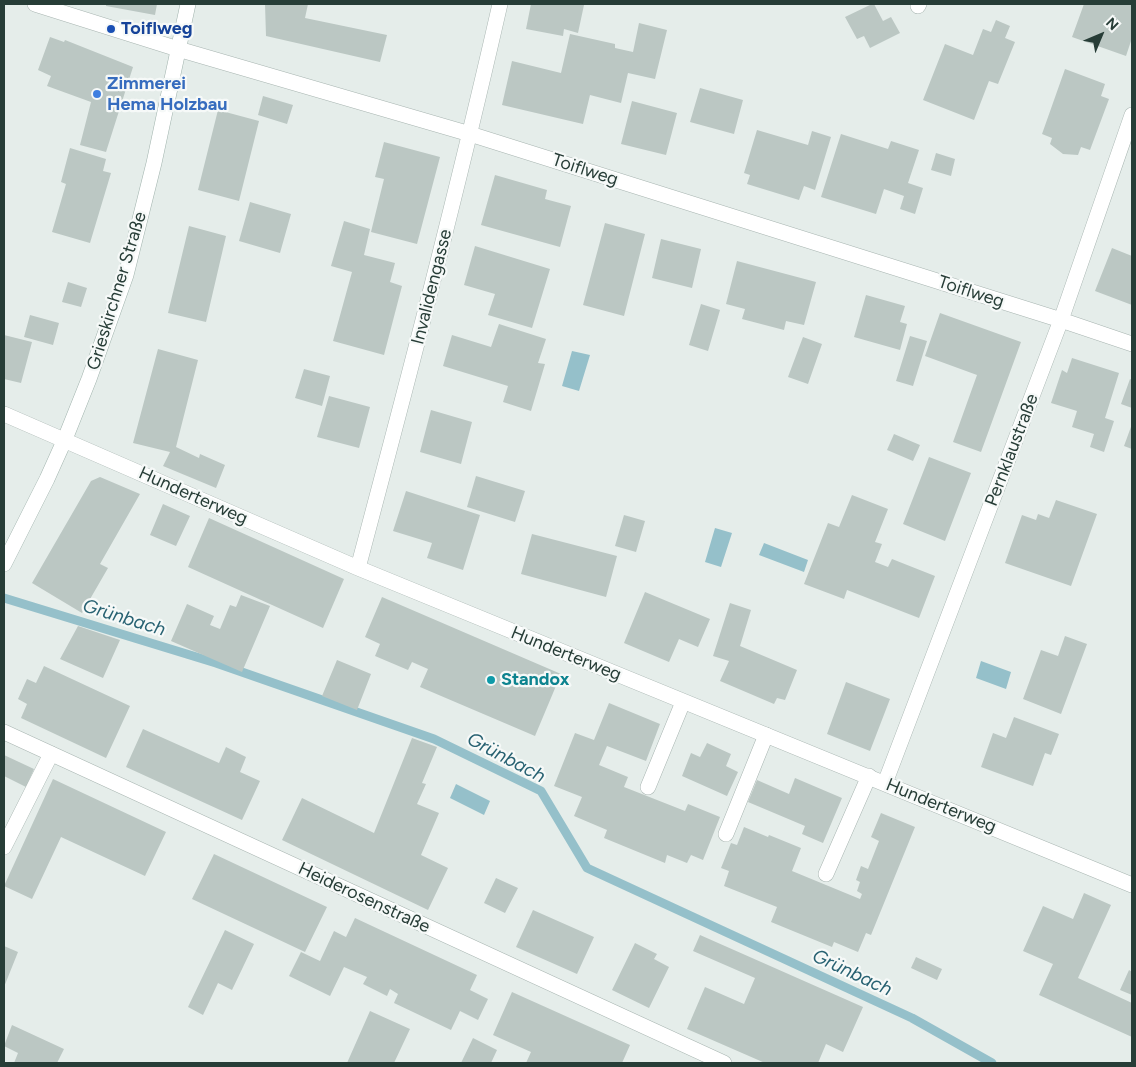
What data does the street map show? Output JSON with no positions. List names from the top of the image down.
{
  "streets": {
    "street": [
      "Toiflweg",
      "Invalidengasse",
      "Grieskirchner Straße",
      "Pernklaustraße",
      "Hunderterweg",
      "Heiderosenstraße"
    ]
  },
  "crossings": [
    ["Toiflweg", "Invalidengasse"],
    ["Toiflweg", "Grieskirchner Straße"],
    ["Toiflweg", "Pernklaustraße"],
    ["Invalidengasse", "Hunderterweg"],
    ["Grieskirchner Straße", "Hunderterweg"],
    ["Pernklaustraße", "Hunderterweg"]
  ],
  "water": ["Grünbach"],
  "places": ["Toiflweg", "Zimmerei Hema Holzbau", "Standox"],
  "north": "top right"
}
